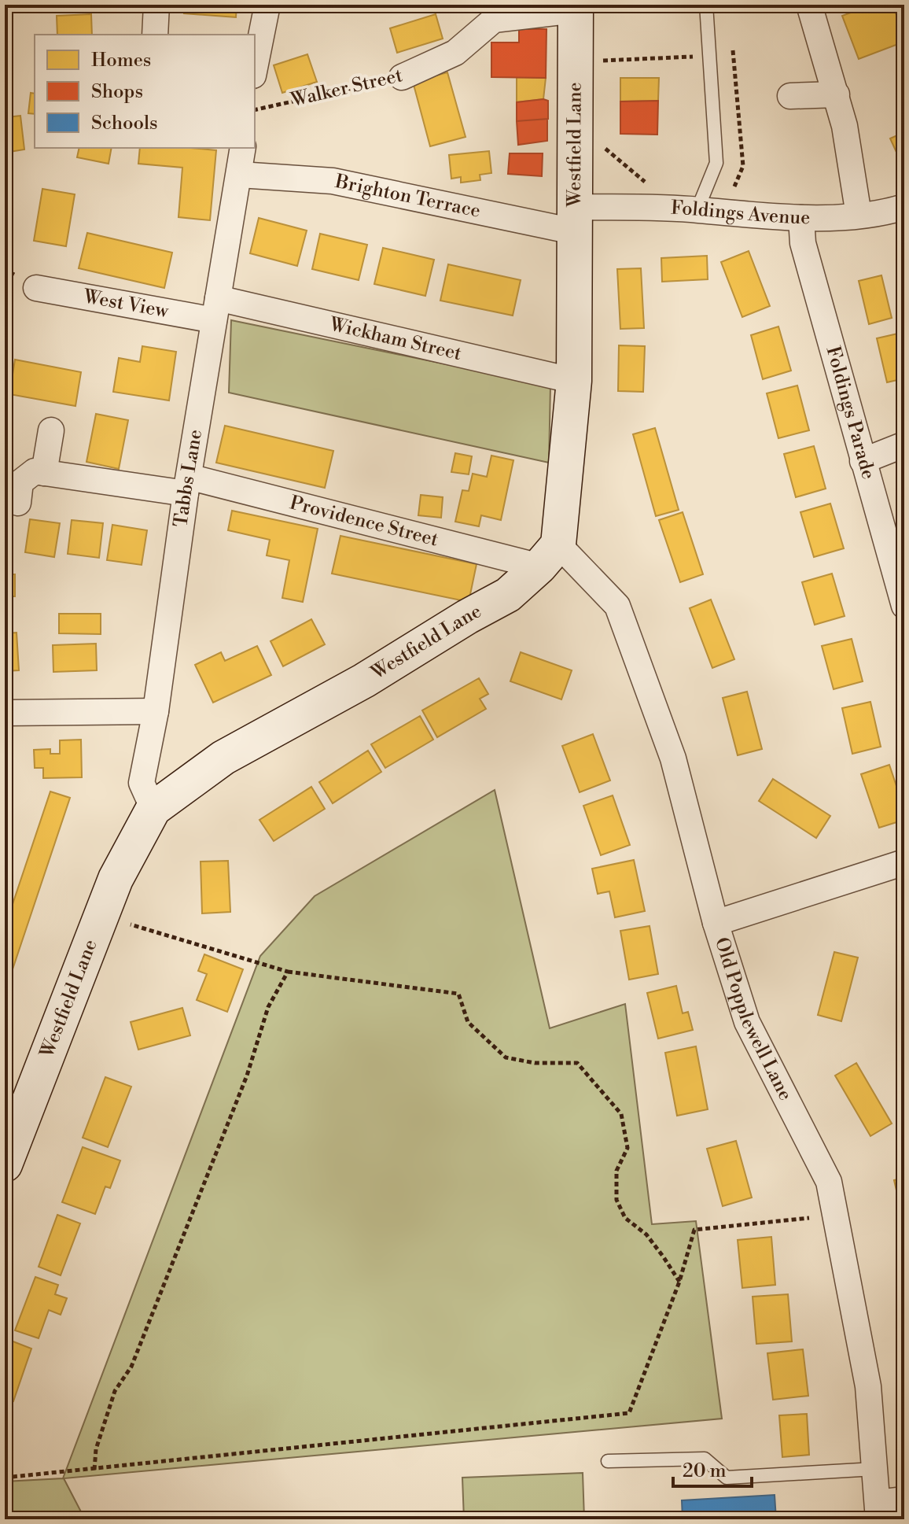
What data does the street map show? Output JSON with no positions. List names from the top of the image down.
{
  "streets": {
    "main road": ["Westfield Lane"],
    "street": [
      "Walker Street",
      "Brighton Terrace",
      "Foldings Avenue",
      "West View",
      "Wickham Street",
      "Foldings Parade",
      "Tabbs Lane",
      "Providence Street",
      "Old Popplewell Lane"
    ]
  },
  "crossings": [
    ["Walker Street", "Westfield Lane"],
    ["Westfield Lane", "Brighton Terrace"],
    ["Westfield Lane", "Foldings Avenue"],
    ["Westfield Lane", "Wickham Street"],
    ["Westfield Lane", "Tabbs Lane"],
    ["Westfield Lane", "Providence Street"],
    ["Westfield Lane", "Old Popplewell Lane"],
    ["Brighton Terrace", "Foldings Avenue"],
    ["Brighton Terrace", "Tabbs Lane"],
    ["Foldings Avenue", "Foldings Parade"],
    ["West View", "Wickham Street"],
    ["West View", "Tabbs Lane"],
    ["Wickham Street", "Tabbs Lane"],
    ["Tabbs Lane", "Providence Street"],
    ["Providence Street", "Old Popplewell Lane"]
  ],
  "legend": ["Homes", "Shops", "Schools"],
  "scale_bar": "20 m"
}
